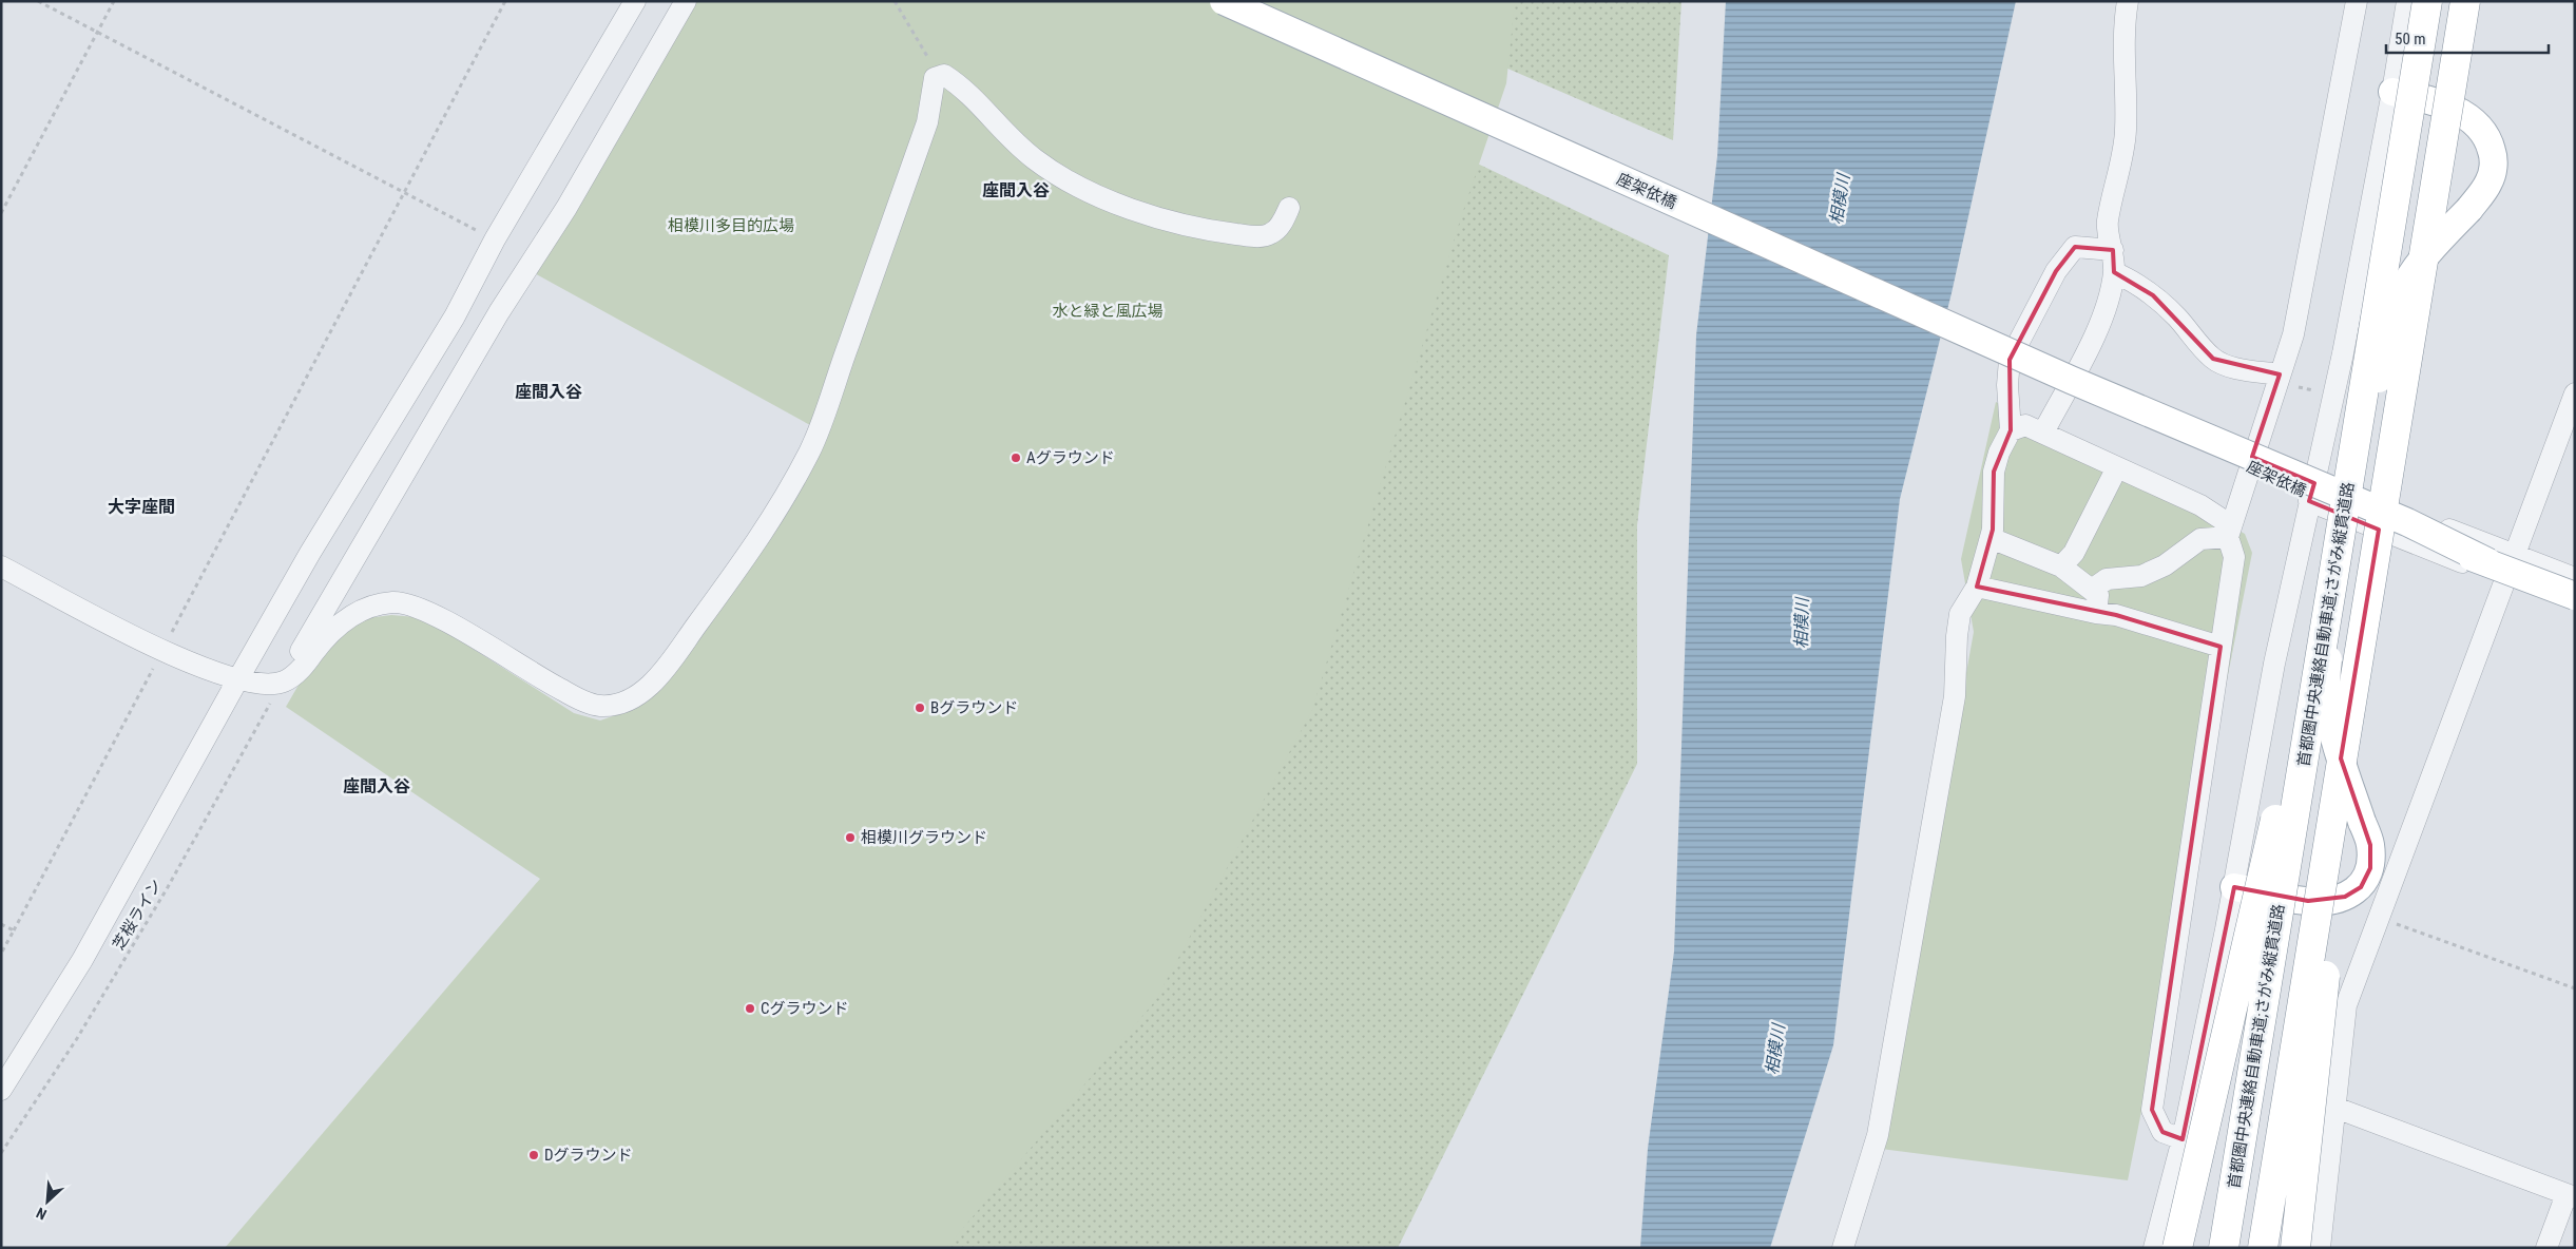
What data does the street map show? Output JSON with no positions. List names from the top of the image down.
{
  "streets": {
    "highway": ["首都圏中央連絡自動車道;さがみ縦貫道路"],
    "main road": ["座架依橋"],
    "path": ["芝桜ライン"]
  },
  "districts": [
    "座間入谷",
    "座間入谷",
    "大字座間",
    "座間入谷"
  ],
  "water": ["相模川"],
  "parks": ["相模川多目的広場", "水と緑と風広場"],
  "places": [
    "Aグラウンド",
    "Bグラウンド",
    "相模川グラウンド",
    "Cグラウンド",
    "Dグラウンド"
  ],
  "scale_bar": "50 m",
  "north": "bottom left"
}
